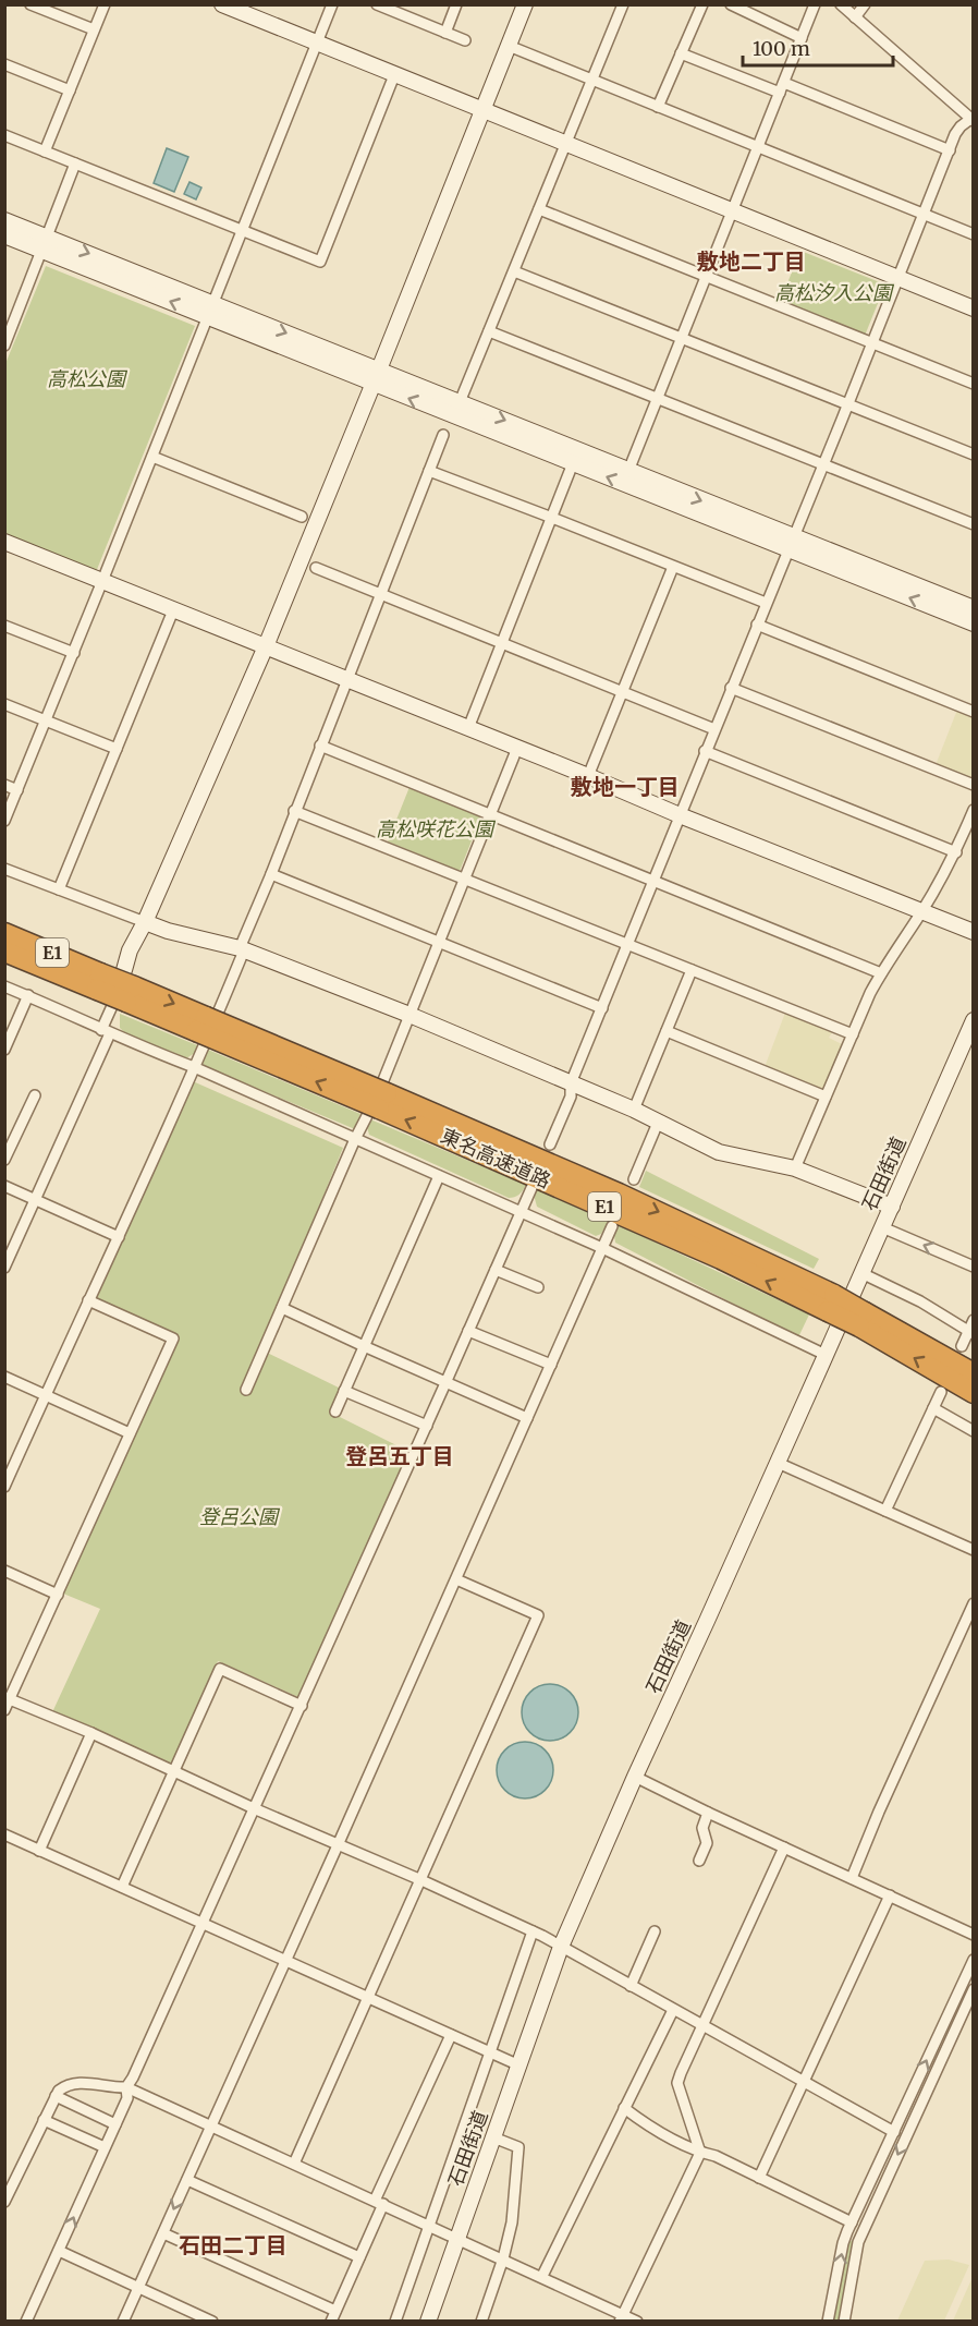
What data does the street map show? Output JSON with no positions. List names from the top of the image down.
{
  "streets": {
    "highway": ["E1", "東名高速道路"],
    "street": ["石田街道"]
  },
  "districts": [
    "敷地二丁目",
    "敷地一丁目",
    "登呂五丁目",
    "石田二丁目"
  ],
  "parks": [
    "高松汐入公園",
    "高松公園",
    "高松咲花公園",
    "登呂公園"
  ],
  "scale_bar": "100 m"
}
